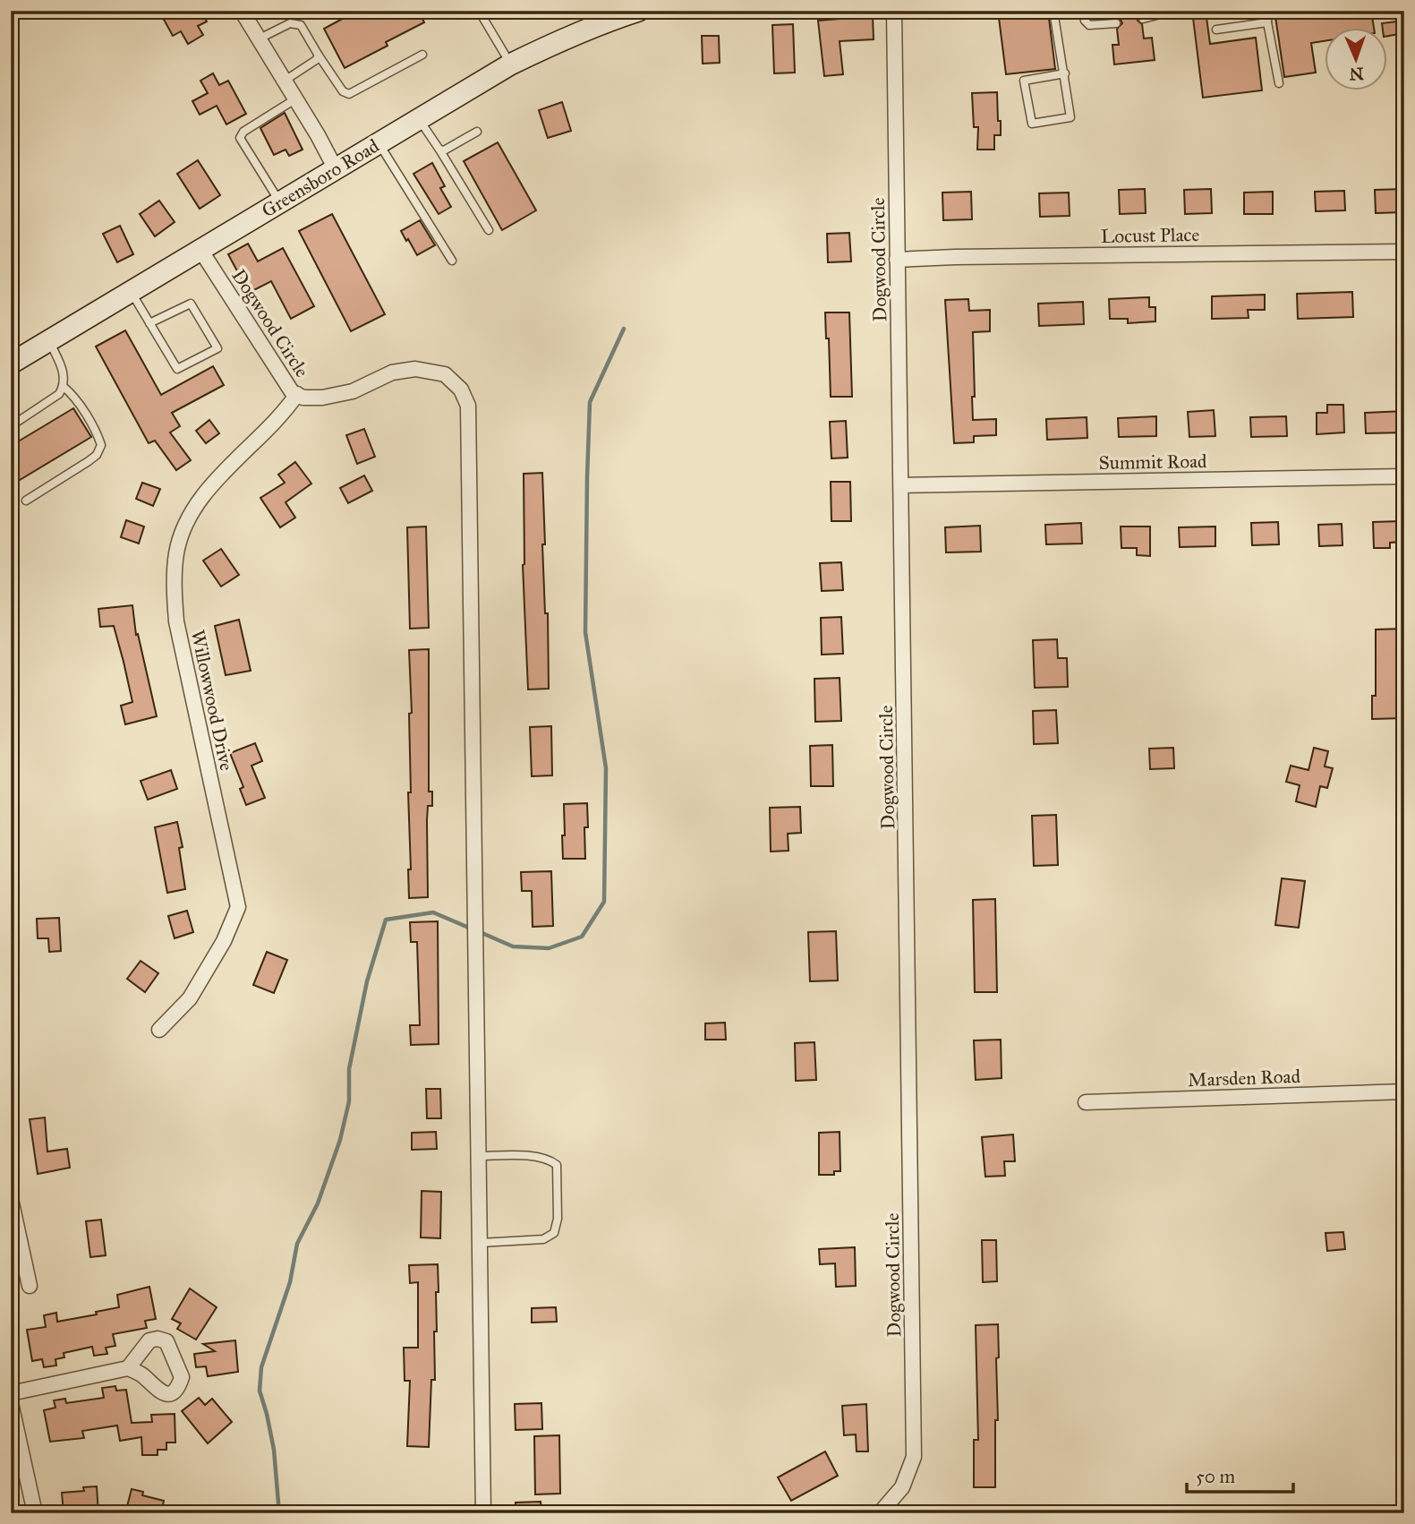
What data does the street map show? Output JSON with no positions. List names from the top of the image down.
{
  "streets": {
    "main road": ["Greensboro Road"],
    "street": [
      "Locust Place",
      "Dogwood Circle",
      "Summit Road",
      "Willowwood Drive",
      "Marsden Road"
    ]
  },
  "crossings": [
    ["Greensboro Road", "Dogwood Circle"],
    ["Locust Place", "Dogwood Circle"],
    ["Dogwood Circle", "Summit Road"],
    ["Dogwood Circle", "Willowwood Drive"]
  ],
  "scale_bar": "50 m",
  "north": "bottom"
}
